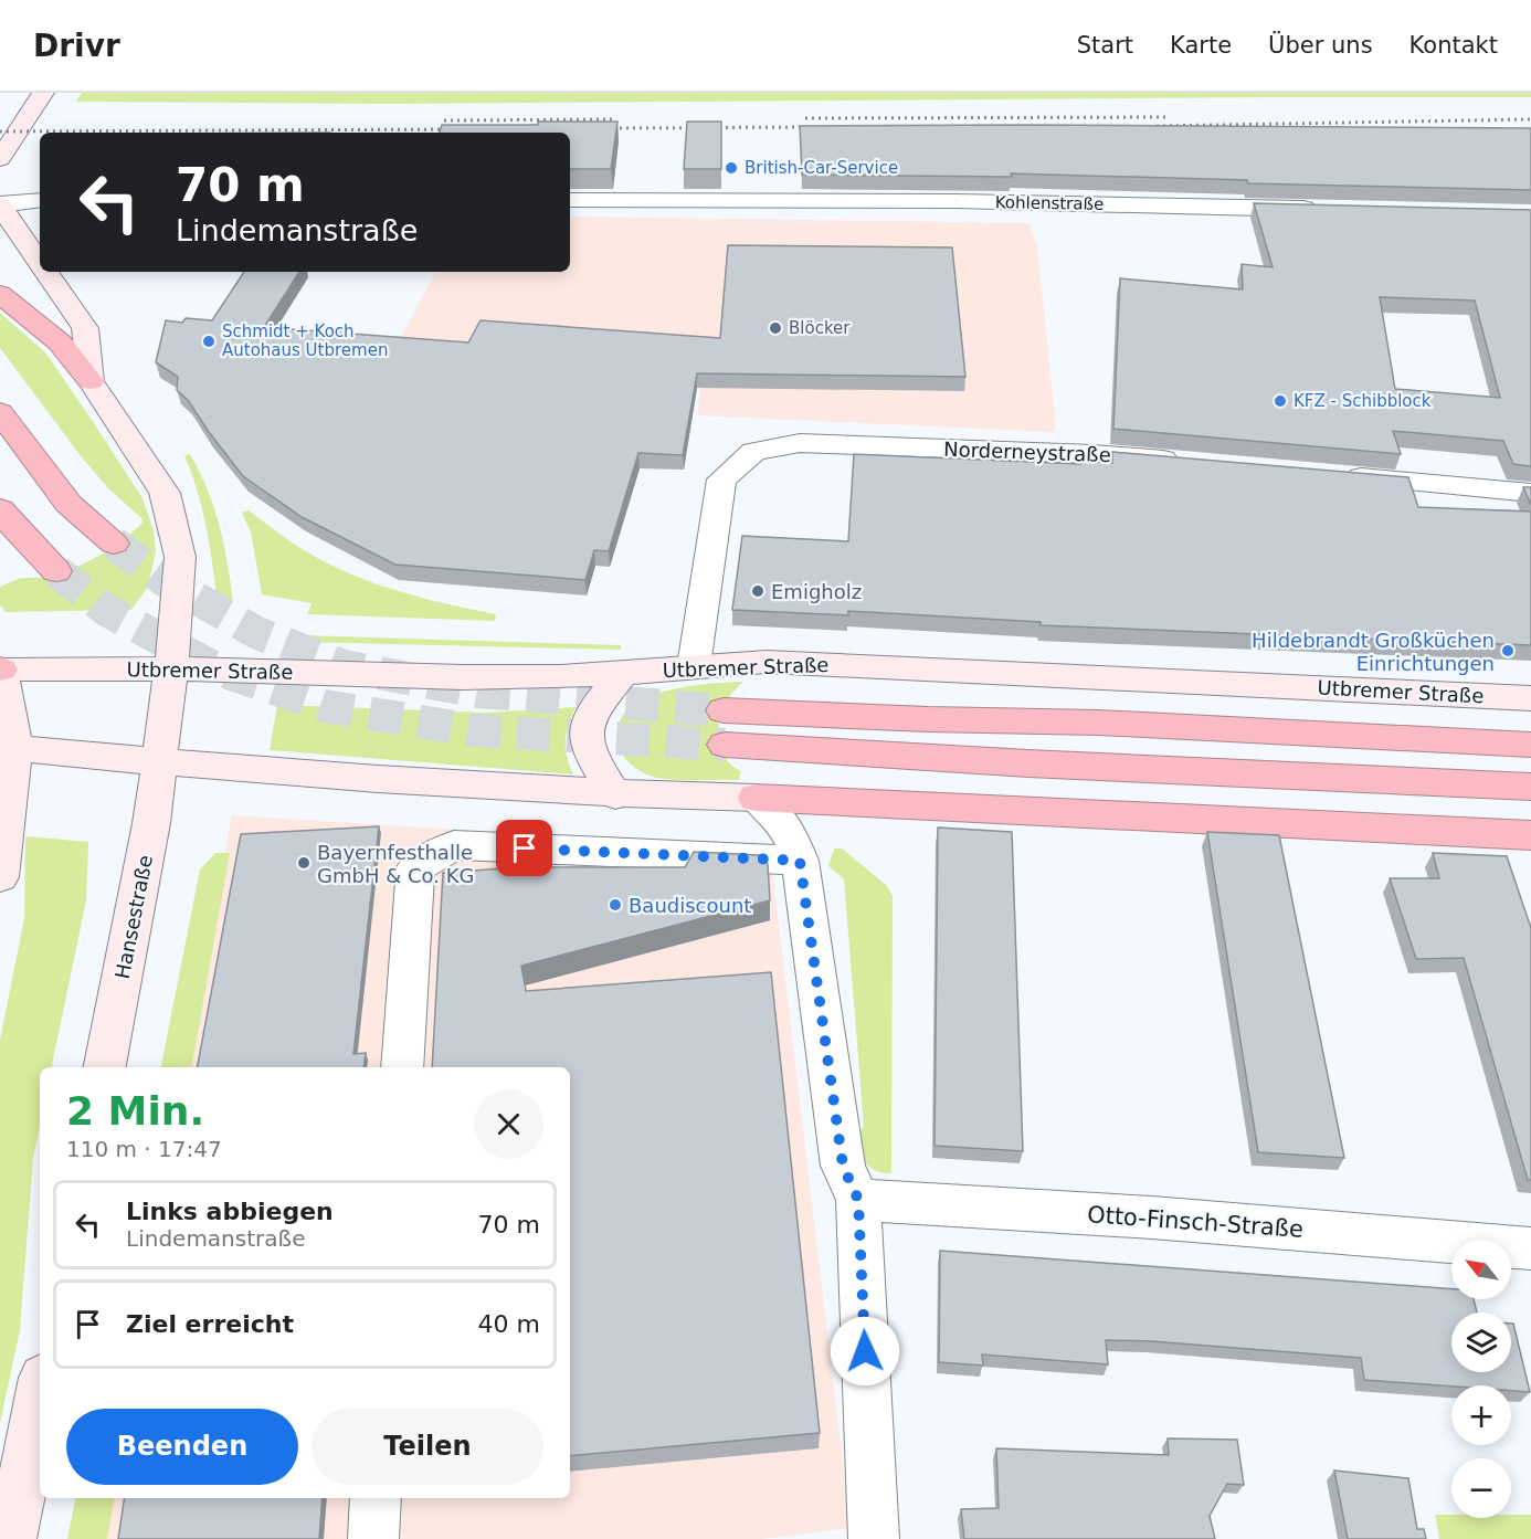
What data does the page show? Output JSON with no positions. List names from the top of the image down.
{
  "streets": {
    "main road": ["Utbremer Straße", "Hansestraße"],
    "street": ["Kohlenstraße", "Norderneystraße", "Otto-Finsch-Straße"]
  },
  "crossings": [
    ["Norderneystraße", "Utbremer Straße"],
    ["Utbremer Straße", "Hansestraße"]
  ],
  "places": [
    "British-Car-Service",
    "Blöcker",
    "Schmidt + Koch Autohaus Utbremen",
    "KFZ - Schibblock",
    "Emigholz",
    "Hildebrandt Großküchen Einrichtungen",
    "Bayernfesthalle GmbH & Co. KG",
    "Baudiscount"
  ],
  "north": "top left",
  "page": {
    "header": "Drivr",
    "nav": [
      "Start",
      "Karte",
      "Über uns",
      "Kontakt"
    ],
    "turn": ["70 m", "Lindemanstraße"],
    "heading": ["2 Min.", "110 m · 17:47"],
    "list": [
      {
        "name": "Links abbiegen",
        "note": "Lindemanstraße",
        "value": "70 m"
      },
      {
        "name": "Ziel erreicht",
        "value": "40 m"
      }
    ],
    "map_buttons": ["+", "−"],
    "buttons": ["Beenden", "Teilen"]
  }
}
